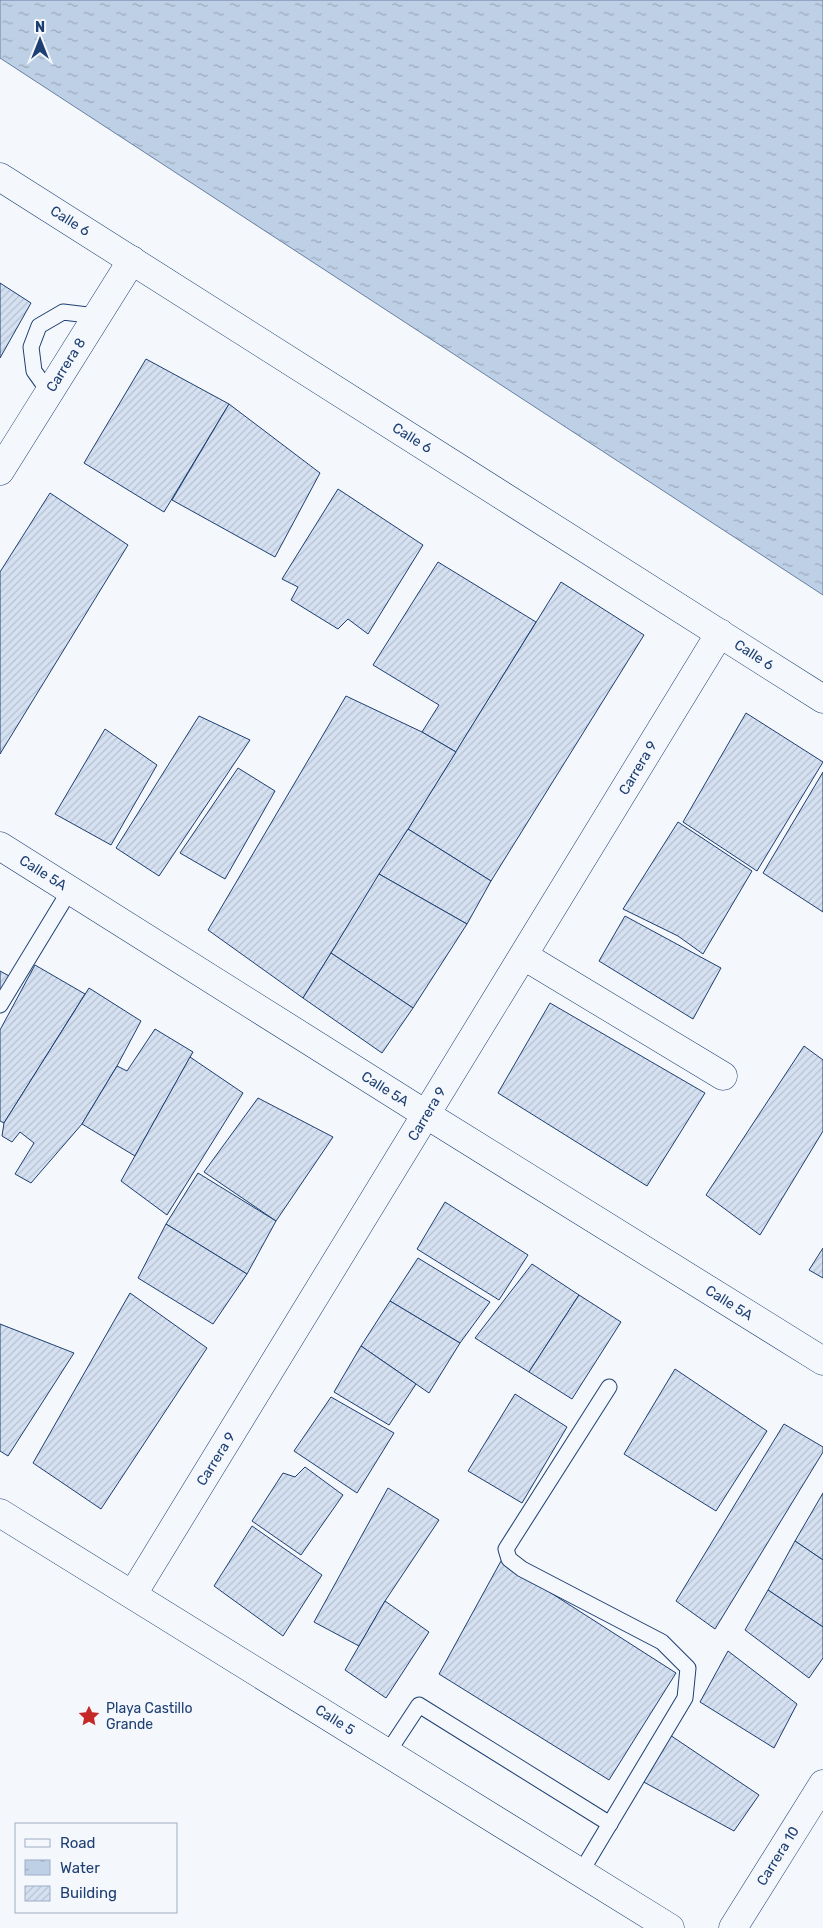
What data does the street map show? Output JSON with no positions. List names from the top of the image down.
{
  "streets": {
    "street": [
      "Calle 6",
      "Carrera 8",
      "Carrera 9",
      "Calle 5A",
      "Calle 5",
      "Carrera 10"
    ]
  },
  "crossings": [
    ["Calle 6", "Carrera 8"],
    ["Calle 6", "Carrera 9"],
    ["Carrera 9", "Calle 5A"],
    ["Carrera 9", "Calle 5"]
  ],
  "places": {
    "place": ["Playa Castillo Grande"]
  },
  "legend": ["Road", "Water", "Building"],
  "north": "top"
}
